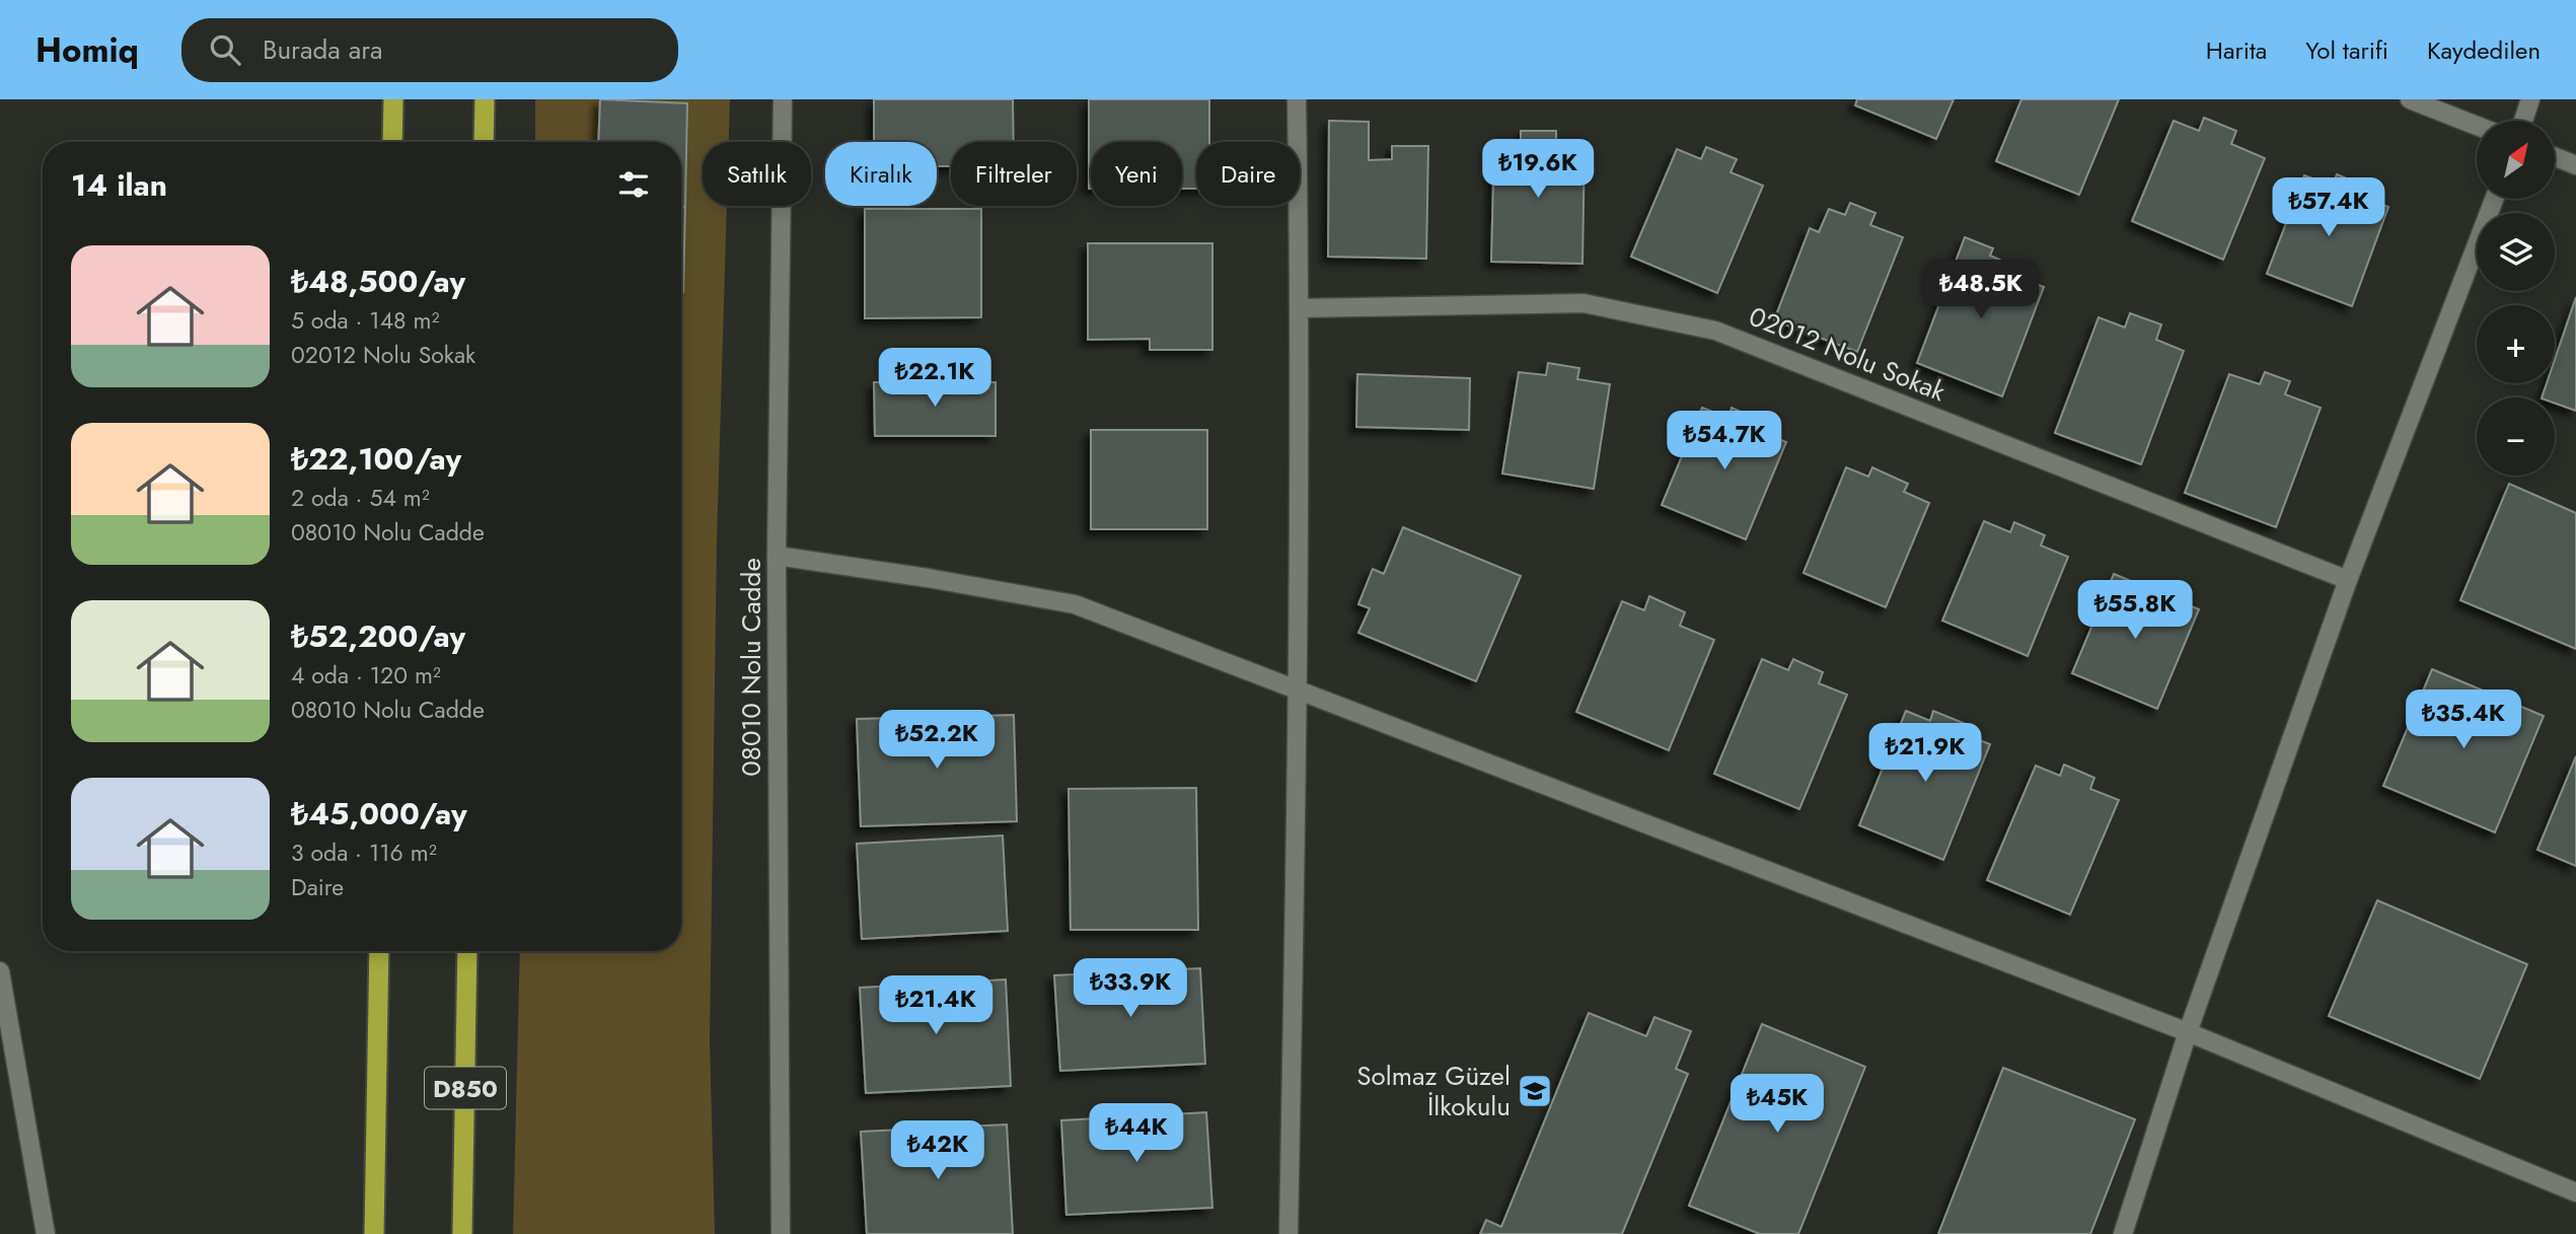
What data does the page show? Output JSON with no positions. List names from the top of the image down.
{
  "streets": {
    "highway": ["D850"],
    "street": ["02012 Nolu Sokak", "08010 Nolu Cadde"]
  },
  "places": {
    "school or university": ["Solmaz Güzel İlkokulu"]
  },
  "north": "top right",
  "page": {
    "header": "Homiq",
    "search": "Burada ara",
    "nav": ["Harita", "Yol tarifi", "Kaydedilen"],
    "map_buttons": ["+", "−"],
    "price": [
      "₺19.6K",
      "₺57.4K",
      "₺48.5K",
      "₺22.1K",
      "₺54.7K",
      "₺55.8K",
      "₺35.4K",
      "₺52.2K",
      "₺21.9K",
      "₺33.9K",
      "₺21.4K",
      "₺45K",
      "₺44K",
      "₺42K"
    ],
    "chip": [
      "Satılık",
      "Kiralık",
      "Filtreler",
      "Yeni",
      "Daire"
    ],
    "heading": "14 ilan",
    "list": [
      {
        "name": "₺48,500/ay",
        "note": "5 oda · 148 m² · 02012 Nolu Sokak"
      },
      {
        "name": "₺22,100/ay",
        "note": "2 oda · 54 m² · 08010 Nolu Cadde"
      },
      {
        "name": "₺52,200/ay",
        "note": "4 oda · 120 m² · 08010 Nolu Cadde"
      },
      {
        "name": "₺45,000/ay",
        "note": "3 oda · 116 m² · Daire"
      }
    ]
  }
}
